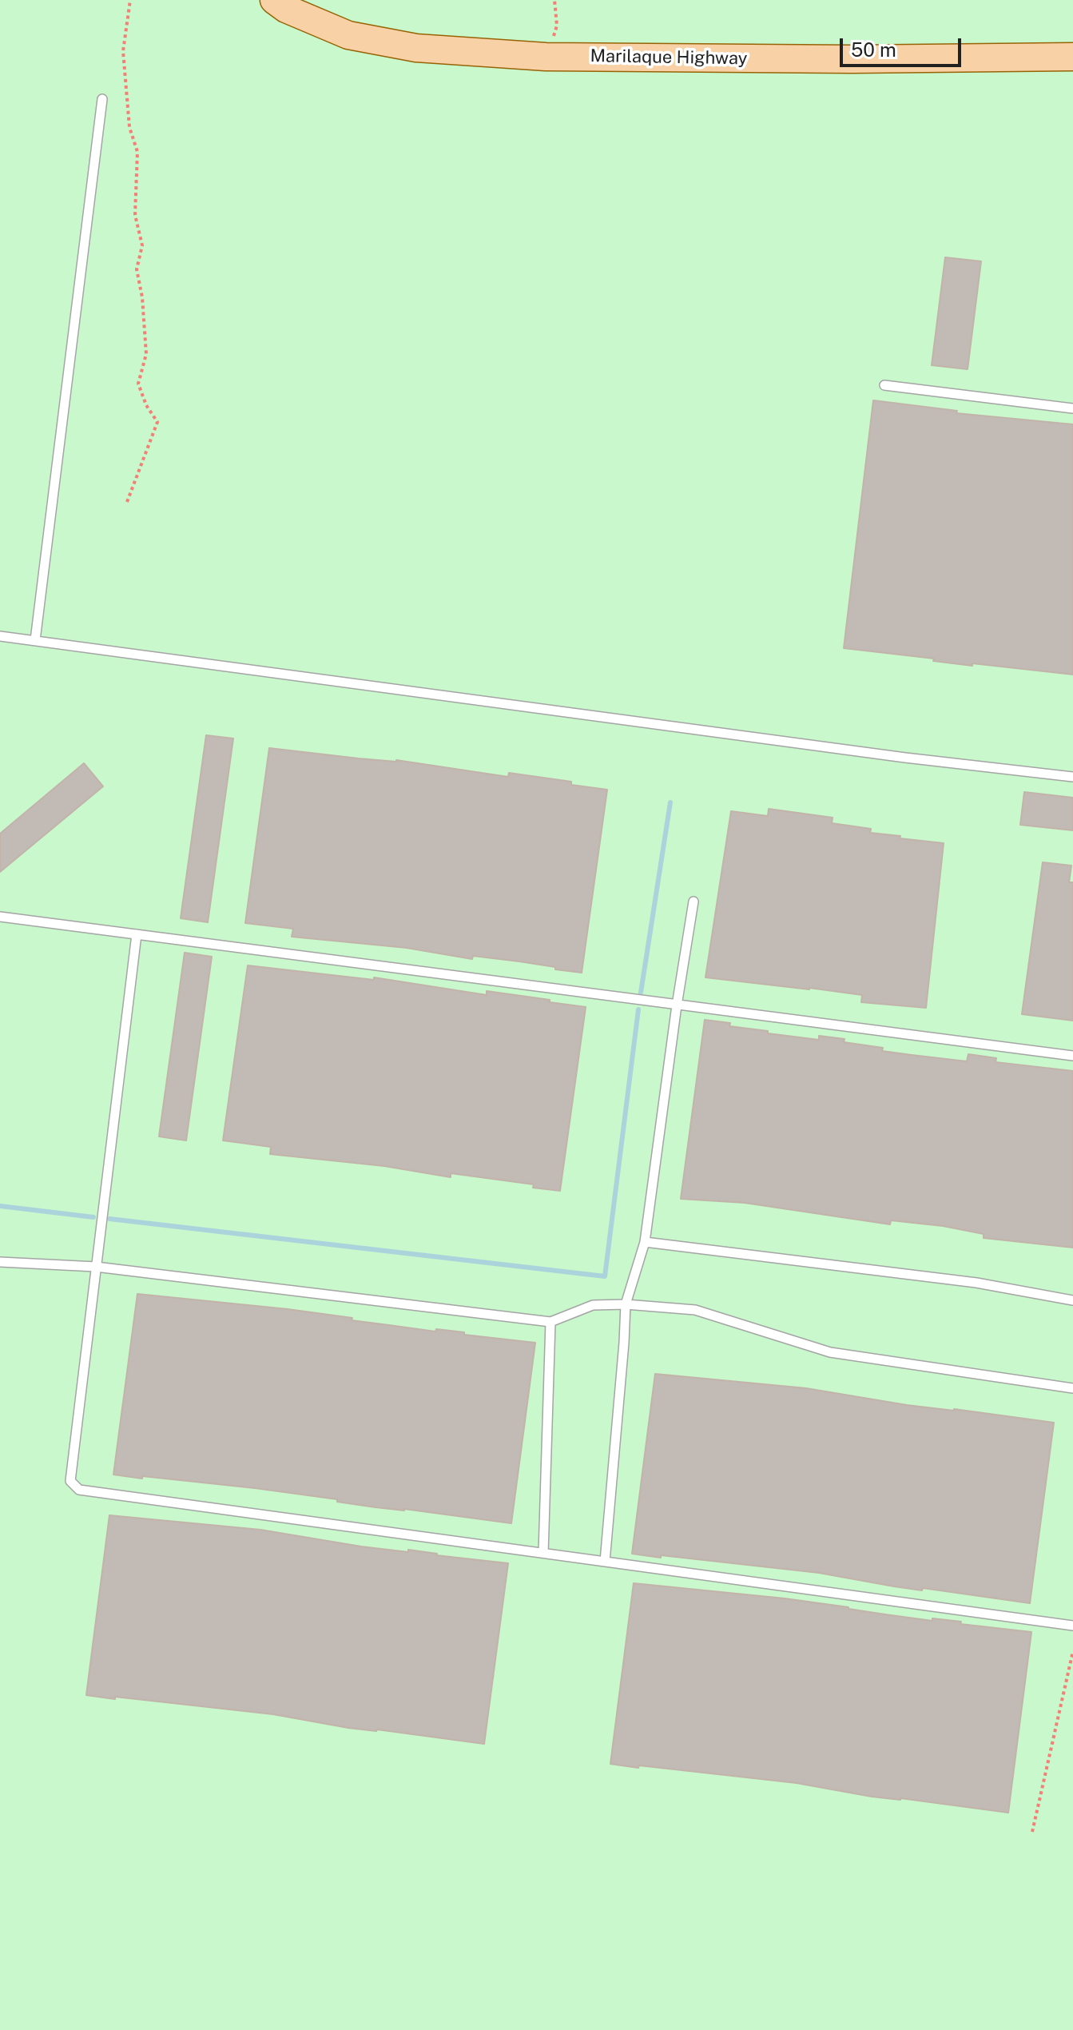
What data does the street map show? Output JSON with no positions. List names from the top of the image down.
{
  "streets": {
    "main road": ["Marilaque Highway"]
  },
  "scale_bar": "50 m"
}
